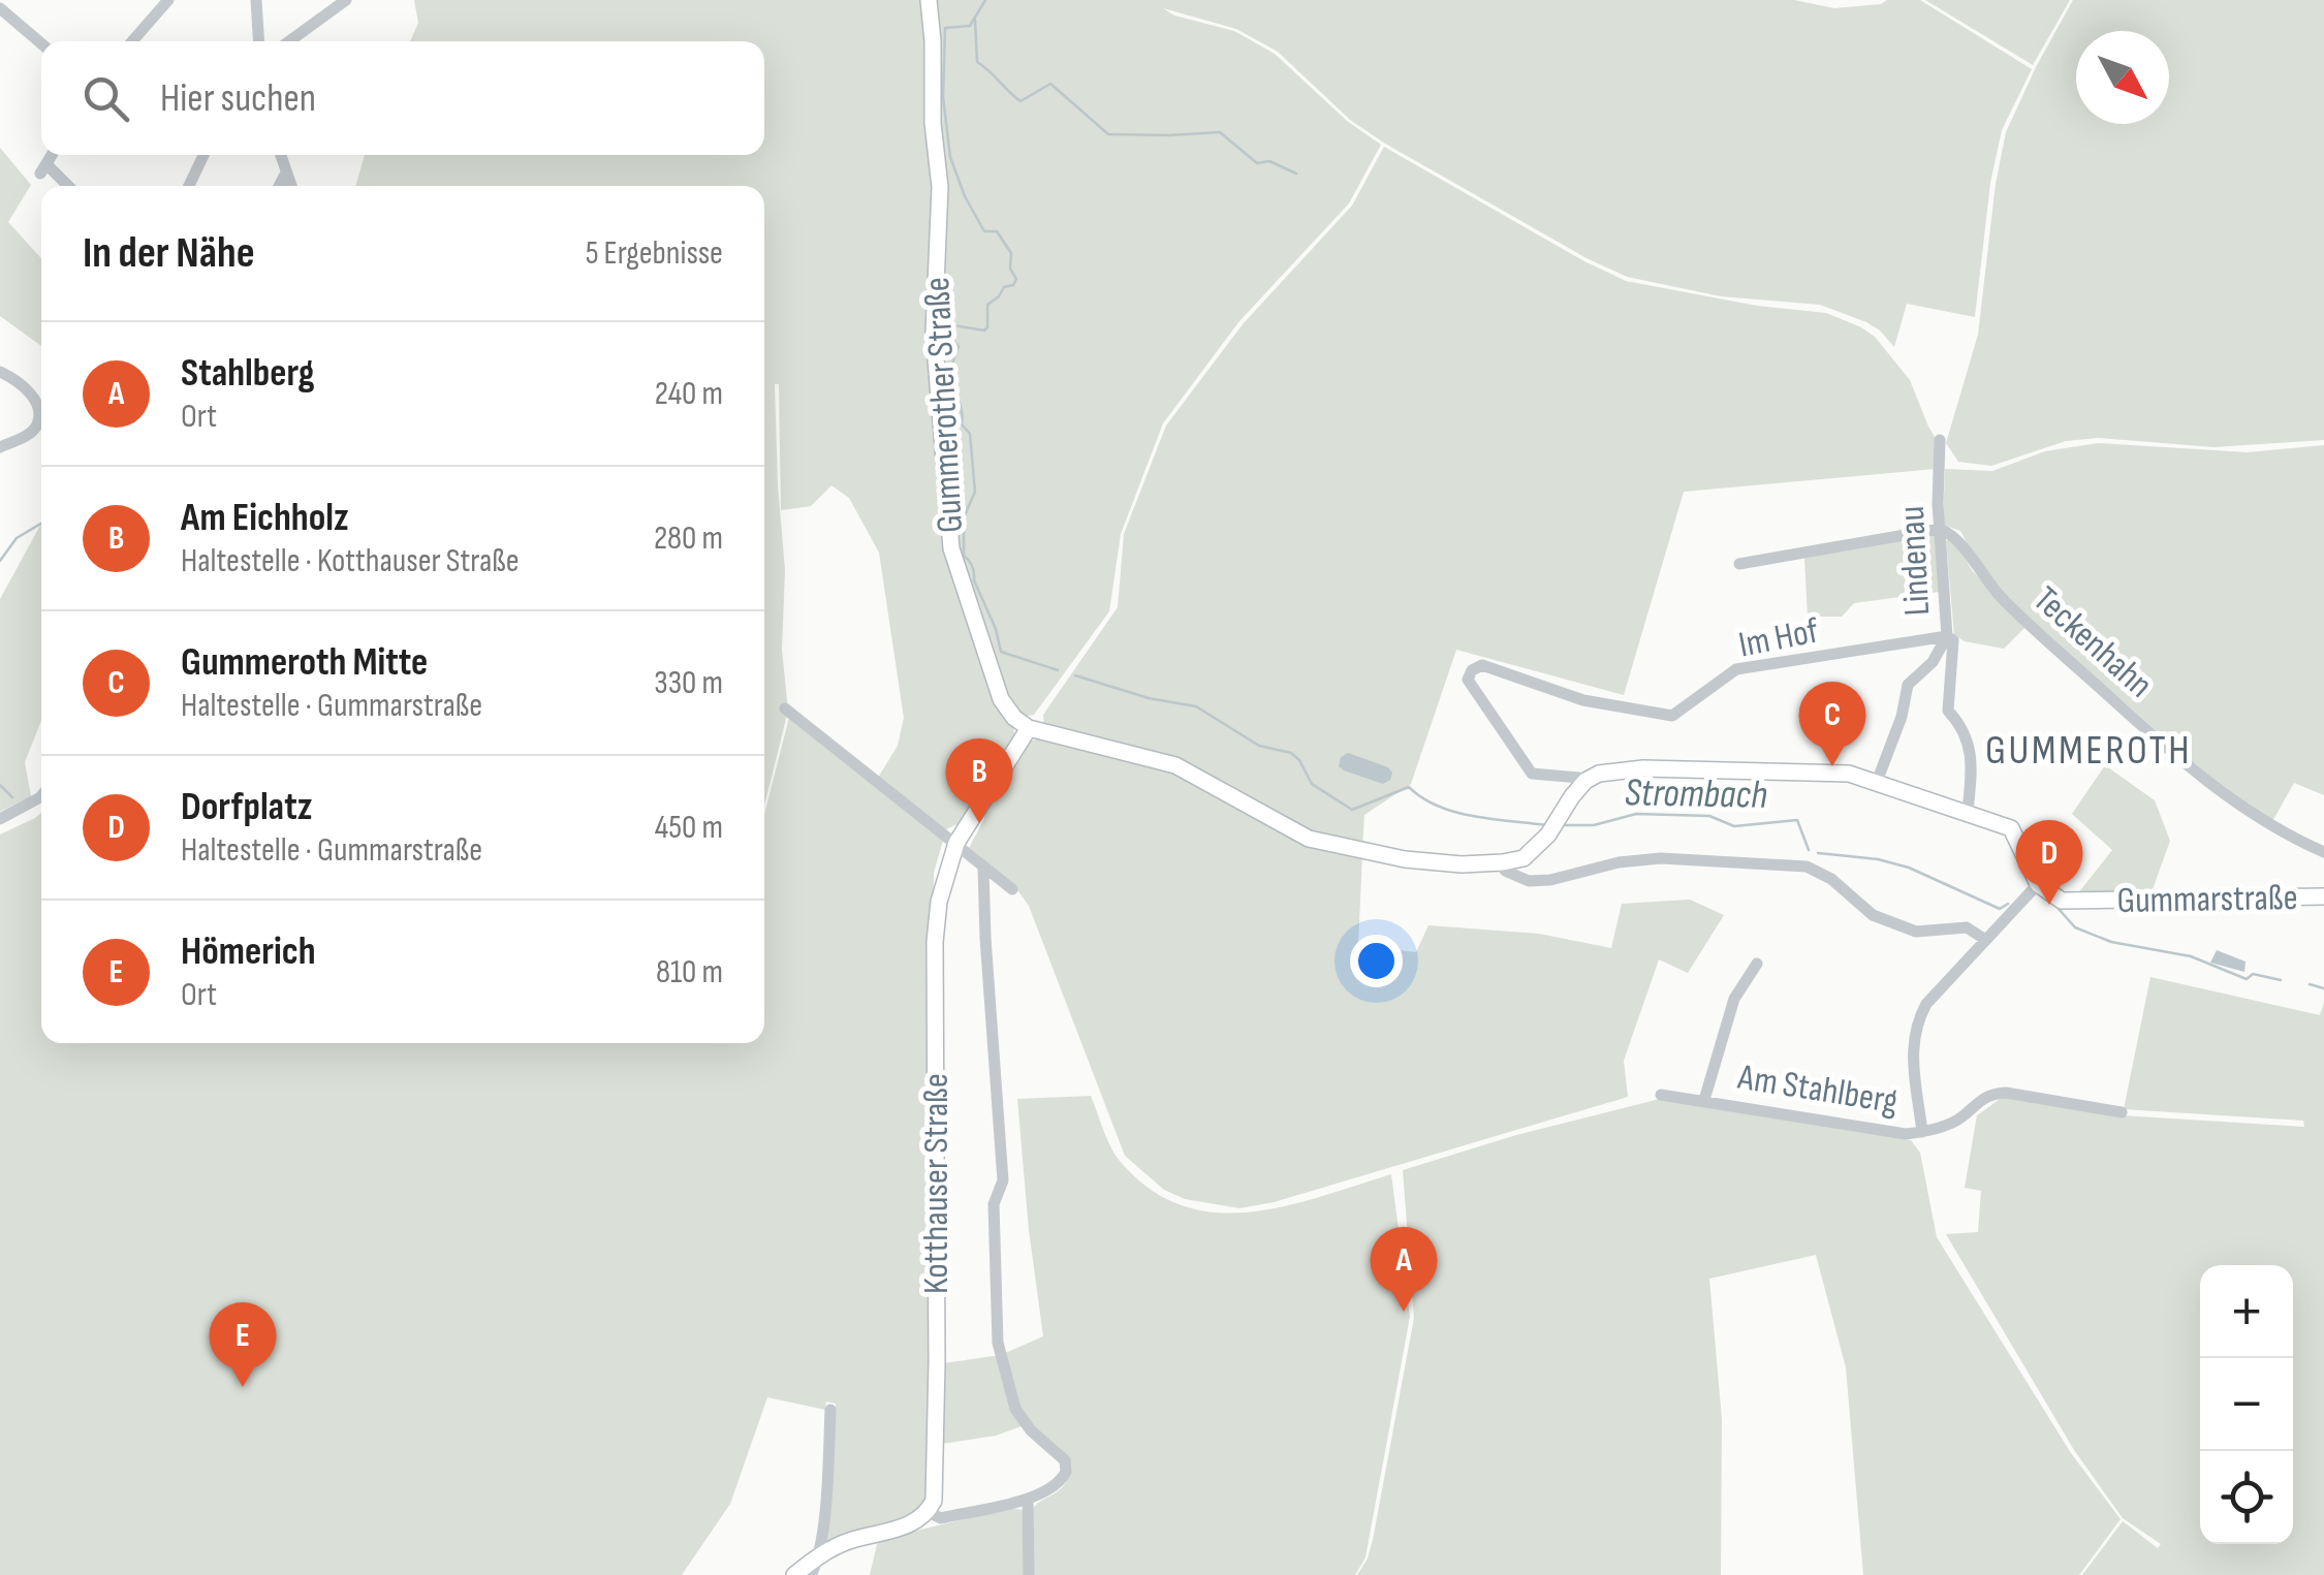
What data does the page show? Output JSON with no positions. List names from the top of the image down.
{
  "streets": {
    "street": [
      "Gummerother Straße",
      "Lindenau",
      "Im Hof",
      "Teckenhahn",
      "Gummarstraße",
      "Am Stahlberg",
      "Kotthauser Straße"
    ]
  },
  "crossings": [
    ["Gummerother Straße", "Kotthauser Straße"],
    ["Lindenau", "Im Hof"],
    ["Lindenau", "Teckenhahn"]
  ],
  "districts": ["GUMMEROTH"],
  "water": ["Strombach"],
  "north": "bottom right",
  "page": {
    "search": "Hier suchen",
    "heading": ["In der Nähe", "5 Ergebnisse"],
    "list": [
      {
        "mark": "A",
        "name": "Stahlberg",
        "note": "Ort",
        "value": "240 m"
      },
      {
        "mark": "B",
        "name": "Am Eichholz",
        "note": "Haltestelle · Kotthauser Straße",
        "value": "280 m"
      },
      {
        "mark": "C",
        "name": "Gummeroth Mitte",
        "note": "Haltestelle · Gummarstraße",
        "value": "330 m"
      },
      {
        "mark": "D",
        "name": "Dorfplatz",
        "note": "Haltestelle · Gummarstraße",
        "value": "450 m"
      },
      {
        "mark": "E",
        "name": "Hömerich",
        "note": "Ort",
        "value": "810 m"
      }
    ],
    "pins": [
      "C",
      "B",
      "D",
      "A",
      "E"
    ],
    "map_buttons": ["+", "−"]
  }
}
